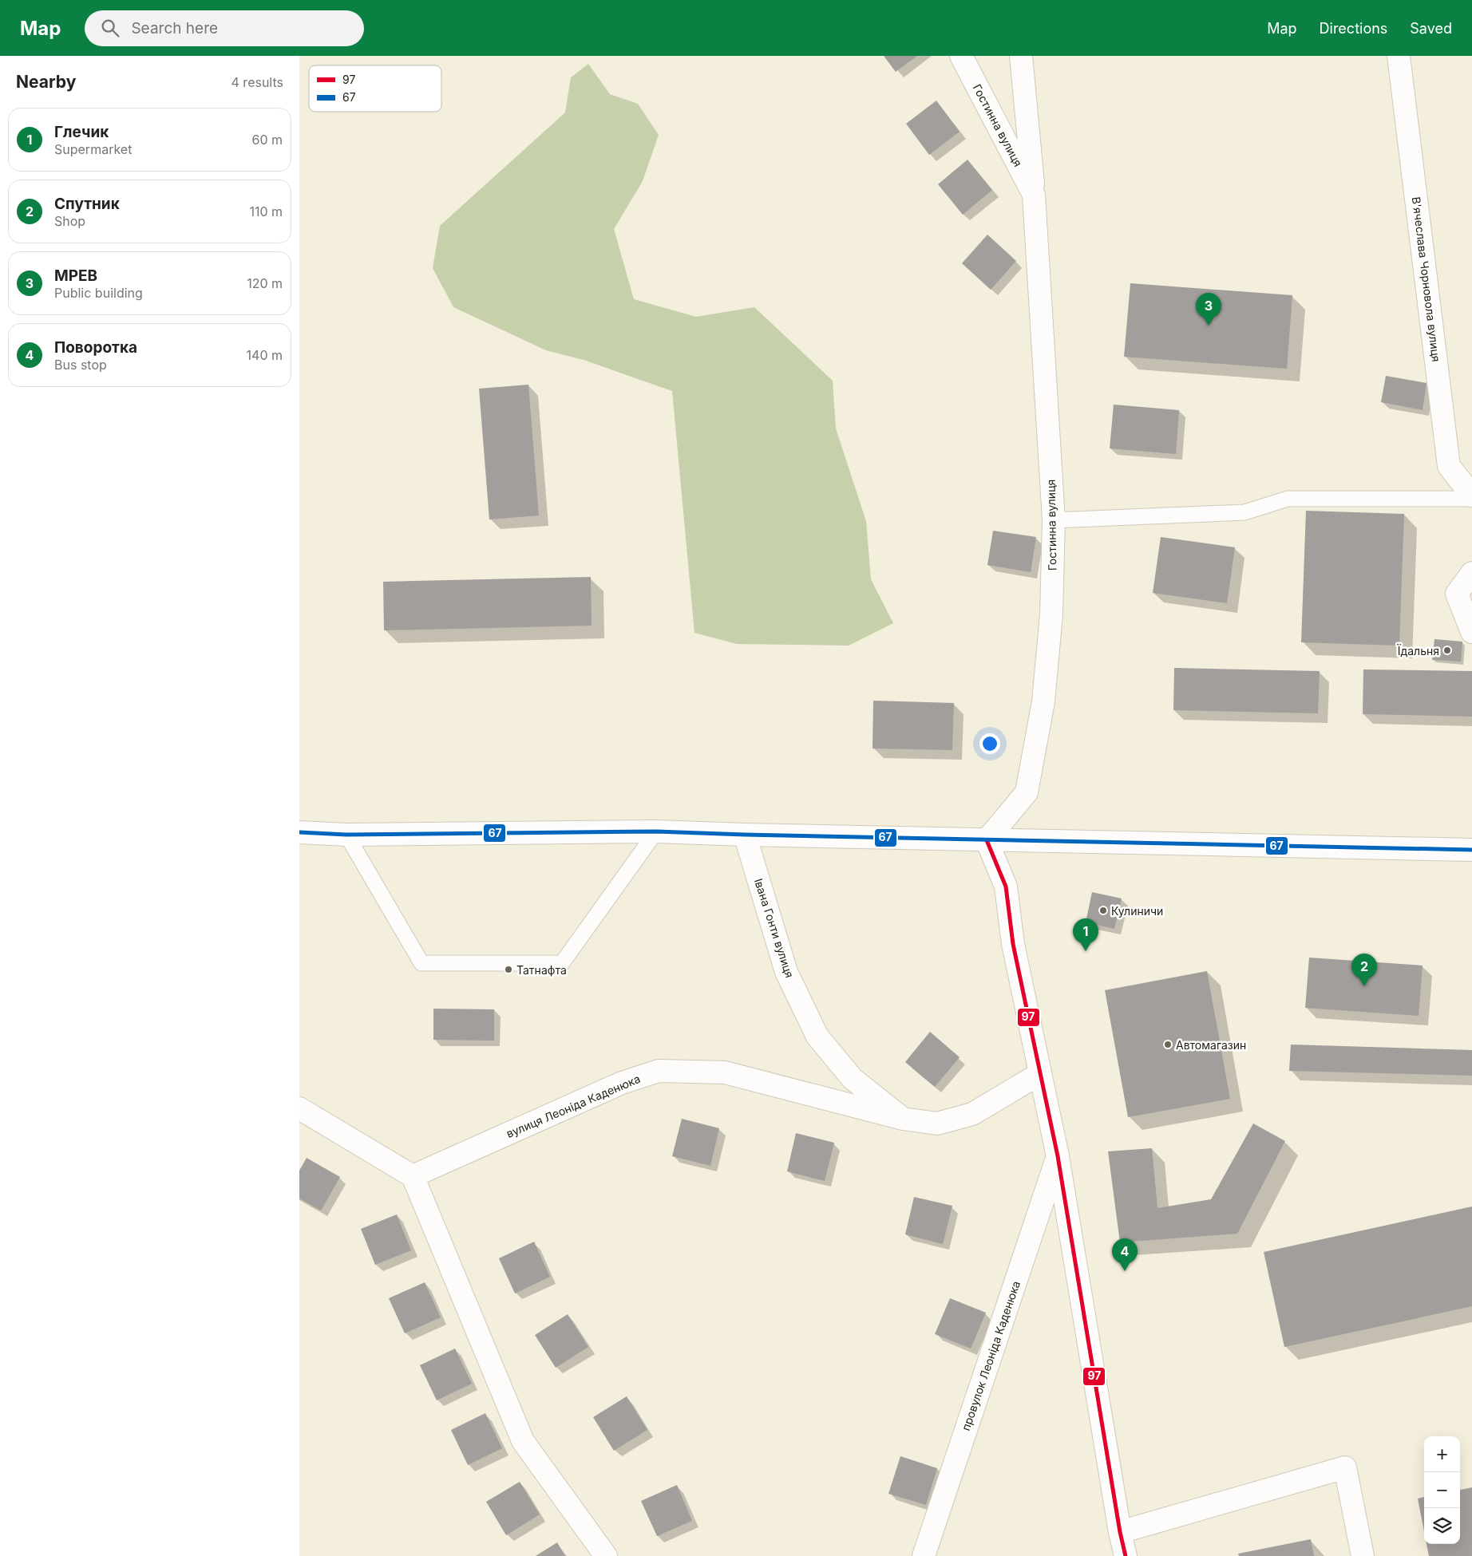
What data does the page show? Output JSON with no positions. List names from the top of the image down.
{
  "streets": {
    "main road": [
      "Гостинна вулиця",
      "В'ячеслава Чорновола вулиця",
      "Івана Гонти вулиця",
      "вулиця Леоніда Каденюка",
      "провулок Леоніда Каденюка"
    ]
  },
  "crossings": [
    ["Івана Гонти вулиця", "вулиця Леоніда Каденюка"]
  ],
  "places": [
    "Їдальня",
    "Кулиничи",
    "Татнафта",
    "Автомагазин"
  ],
  "lines": ["transit line 67", "transit line 97"],
  "legend": ["97", "67"],
  "page": {
    "header": "Map",
    "search": "Search here",
    "nav": ["Map", "Directions", "Saved"],
    "heading": ["Nearby", "4 results"],
    "list": [
      {
        "mark": "1",
        "name": "Глечик",
        "note": "Supermarket",
        "value": "60 m"
      },
      {
        "mark": "2",
        "name": "Спутник",
        "note": "Shop",
        "value": "110 m"
      },
      {
        "mark": "3",
        "name": "МРЕВ",
        "note": "Public building",
        "value": "120 m"
      },
      {
        "mark": "4",
        "name": "Поворотка",
        "note": "Bus stop",
        "value": "140 m"
      }
    ],
    "pins": [
      "3",
      "1",
      "2",
      "4"
    ],
    "map_buttons": ["+", "−"]
  }
}
